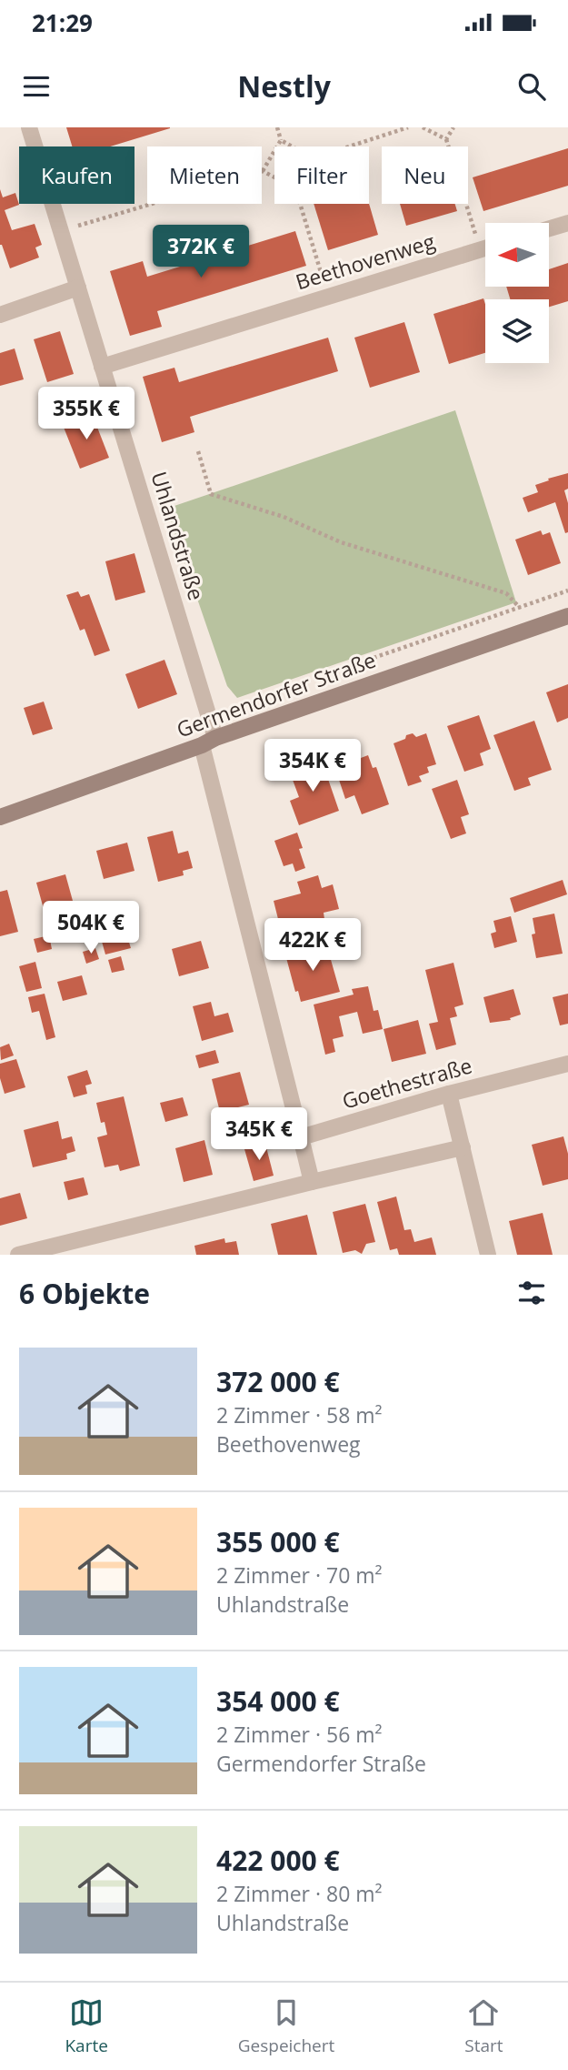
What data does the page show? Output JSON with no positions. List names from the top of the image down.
{
  "streets": {
    "main road": ["Germendorfer Straße"],
    "street": ["Beethovenweg", "Uhlandstraße", "Goethestraße"]
  },
  "crossings": [
    ["Beethovenweg", "Uhlandstraße"],
    ["Uhlandstraße", "Germendorfer Straße"],
    ["Uhlandstraße", "Goethestraße"]
  ],
  "north": "left",
  "page": {
    "status": "21:29",
    "header": "Nestly",
    "chip": [
      "Kaufen",
      "Mieten",
      "Filter",
      "Neu"
    ],
    "price": [
      "372K €",
      "355K €",
      "354K €",
      "504K €",
      "422K €",
      "345K €"
    ],
    "heading": "6 Objekte",
    "list": [
      {
        "name": "372 000 €",
        "note": "2 Zimmer · 58 m² · Beethovenweg"
      },
      {
        "name": "355 000 €",
        "note": "2 Zimmer · 70 m² · Uhlandstraße"
      },
      {
        "name": "354 000 €",
        "note": "2 Zimmer · 56 m² · Germendorfer Straße"
      },
      {
        "name": "422 000 €",
        "note": "2 Zimmer · 80 m² · Uhlandstraße"
      }
    ],
    "tabs": ["Karte", "Gespeichert", "Start"]
  }
}
